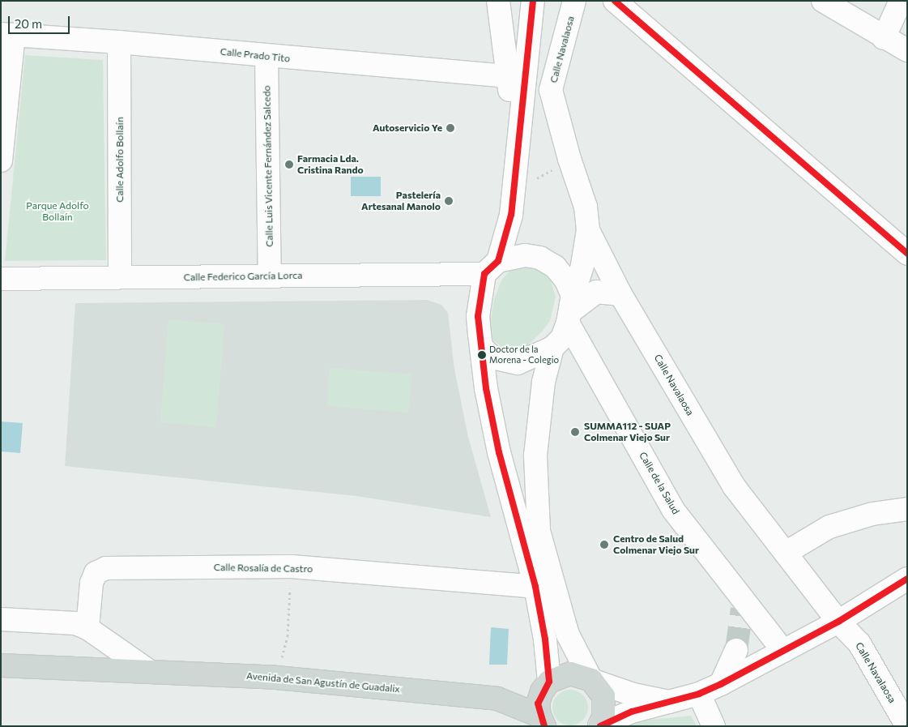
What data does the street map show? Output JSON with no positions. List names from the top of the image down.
{
  "streets": {
    "main road": ["Avenida de San Agustín de Guadalix"],
    "street": [
      "Calle Navalaosa",
      "Calle Prado Tito",
      "Calle Adolfo Bollaín",
      "Calle Luis Vicente Fernández Salcedo",
      "Calle Federico García Lorca",
      "Calle de la Salud",
      "Calle Rosalía de Castro"
    ]
  },
  "crossings": [
    ["Calle Prado Tito", "Calle Adolfo Bollaín"],
    ["Calle Prado Tito", "Calle Luis Vicente Fernández Salcedo"],
    ["Calle Adolfo Bollaín", "Calle Federico García Lorca"],
    ["Calle Luis Vicente Fernández Salcedo", "Calle Federico García Lorca"],
    ["Calle Federico García Lorca", "Calle de la Salud"]
  ],
  "parks": ["Parque Adolfo Bollaín"],
  "places": [
    "Autoservicio Ye",
    "Farmacia Lda. Cristina Rando",
    "Pastelería Artesanal Manolo",
    "Doctor de la Morena - Colegio",
    "SUMMA112 - SUAP Colmenar Viejo Sur",
    "Centro de Salud Colmenar Viejo Sur"
  ],
  "scale_bar": "20 m"
}
